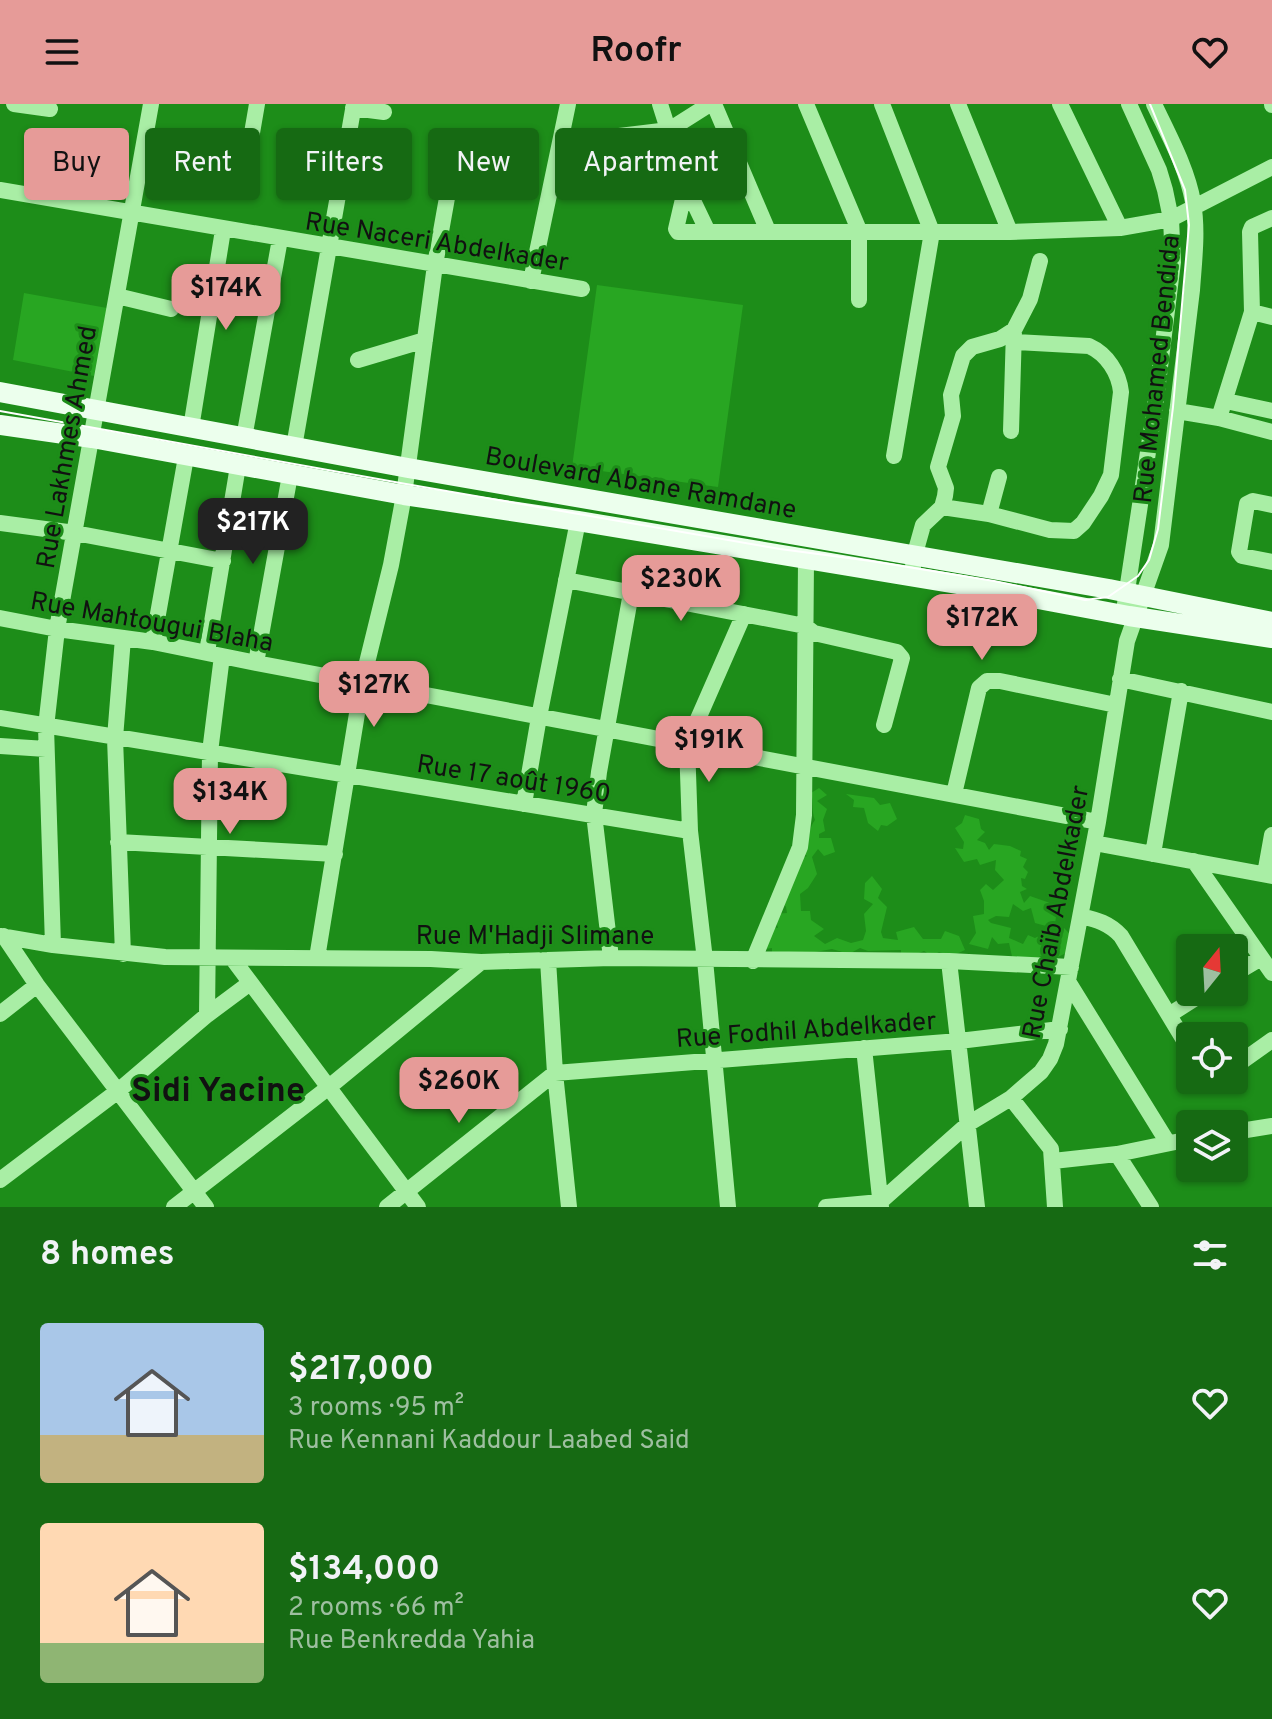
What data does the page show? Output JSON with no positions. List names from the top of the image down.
{
  "streets": {
    "main road": ["Boulevard Abane Ramdane"],
    "street": [
      "Rue Naceri Abdelkader",
      "Rue Mohamed Bendida",
      "Rue Lakhmes Ahmed",
      "Rue Mahtougui Blaha",
      "Rue 17 août 1960",
      "Rue Chaïb Abdelkader",
      "Rue M'Hadji Slimane",
      "Rue Fodhil Abdelkader"
    ]
  },
  "crossings": [
    ["Rue Naceri Abdelkader", "Rue Lakhmes Ahmed"],
    ["Rue Mohamed Bendida", "Boulevard Abane Ramdane"],
    ["Rue Mohamed Bendida", "Rue Chaïb Abdelkader"],
    ["Rue Lakhmes Ahmed", "Boulevard Abane Ramdane"],
    ["Rue Lakhmes Ahmed", "Rue Mahtougui Blaha"],
    ["Rue Lakhmes Ahmed", "Rue 17 août 1960"],
    ["Rue Lakhmes Ahmed", "Rue M'Hadji Slimane"],
    ["Boulevard Abane Ramdane", "Rue Chaïb Abdelkader"],
    ["Rue Mahtougui Blaha", "Rue Chaïb Abdelkader"],
    ["Rue Chaïb Abdelkader", "Rue M'Hadji Slimane"],
    ["Rue Chaïb Abdelkader", "Rue Fodhil Abdelkader"]
  ],
  "districts": ["Sidi Yacine"],
  "north": "top",
  "page": {
    "header": "Roofr",
    "chip": [
      "Buy",
      "Rent",
      "Filters",
      "New",
      "Apartment"
    ],
    "price": [
      "$174K",
      "$217K",
      "$230K",
      "$172K",
      "$127K",
      "$191K",
      "$134K",
      "$260K"
    ],
    "heading": "8 homes",
    "list": [
      {
        "name": "$217,000",
        "note": "3 rooms · 95 m² · Rue Kennani Kaddour Laabed Said"
      },
      {
        "name": "$134,000",
        "note": "2 rooms · 66 m² · Rue Benkredda Yahia"
      }
    ]
  }
}
